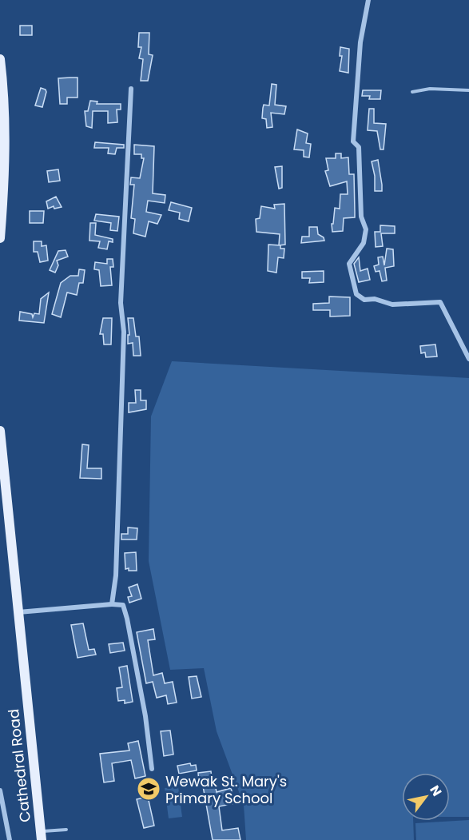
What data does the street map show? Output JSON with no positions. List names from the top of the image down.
{
  "streets": {
    "main road": ["Cathedral Road"]
  },
  "places": {
    "school or university": ["Wewak St. Mary's Primary School"]
  },
  "north": "top right"
}
